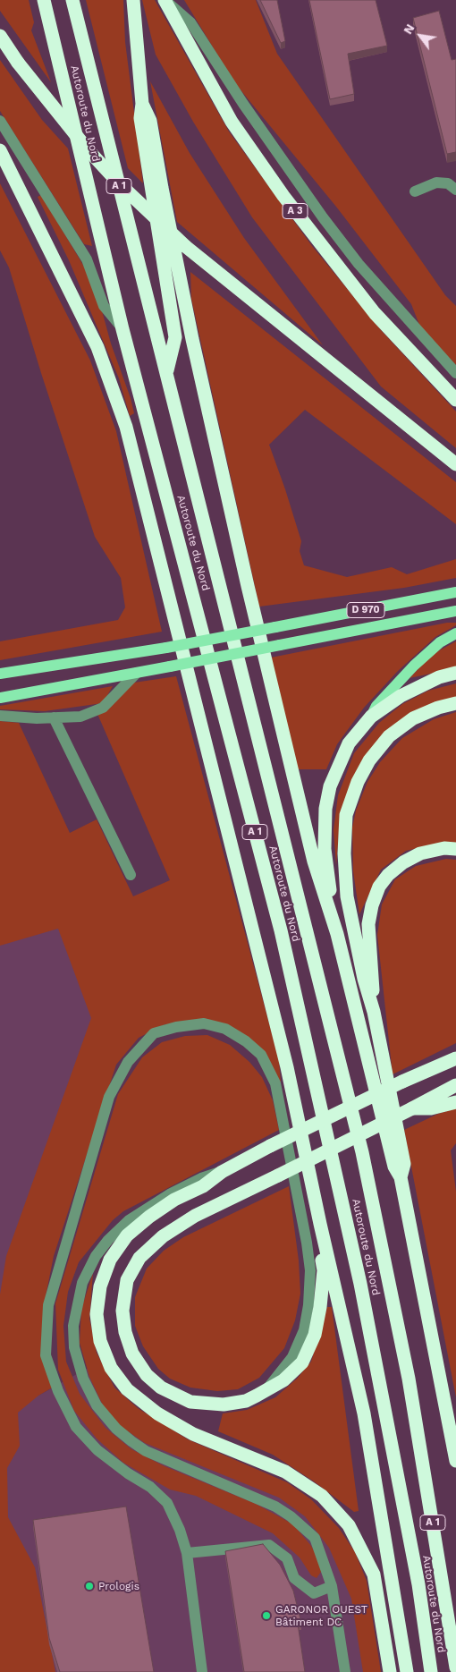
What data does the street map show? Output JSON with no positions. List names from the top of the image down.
{
  "streets": {
    "highway": ["Autoroute du Nord", "A 1", "A 3"],
    "main road": ["D 970"]
  },
  "places": ["Prologis", "GARONOR OUEST Bâtiment DC"],
  "north": "top left"
}
